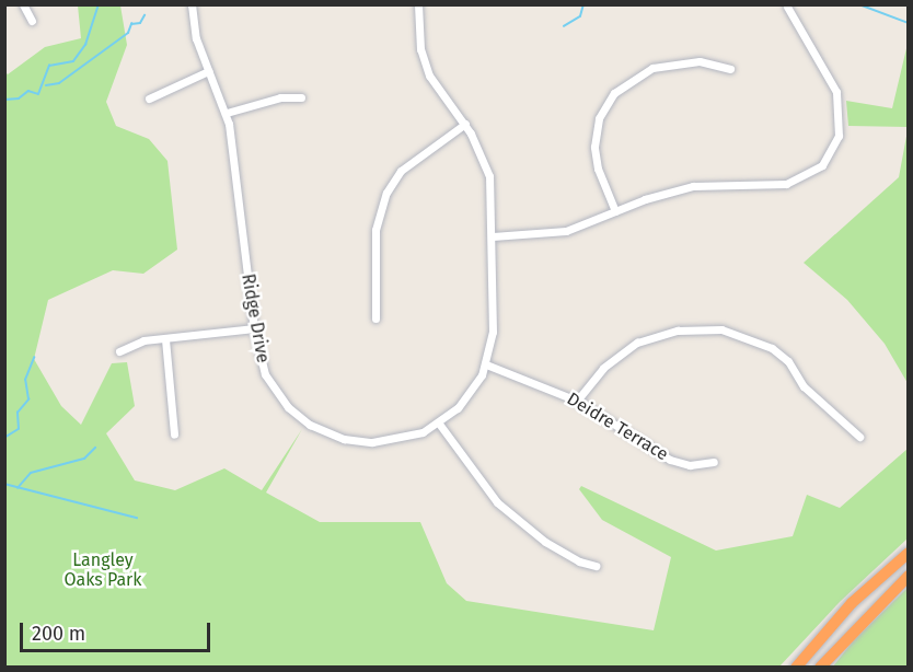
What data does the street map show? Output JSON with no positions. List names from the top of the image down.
{
  "streets": {
    "street": ["Ridge Drive", "Deidre Terrace"]
  },
  "crossings": [
    ["Ridge Drive", "Deidre Terrace"]
  ],
  "parks": ["Langley Oaks Park"],
  "scale_bar": "200 m"
}
